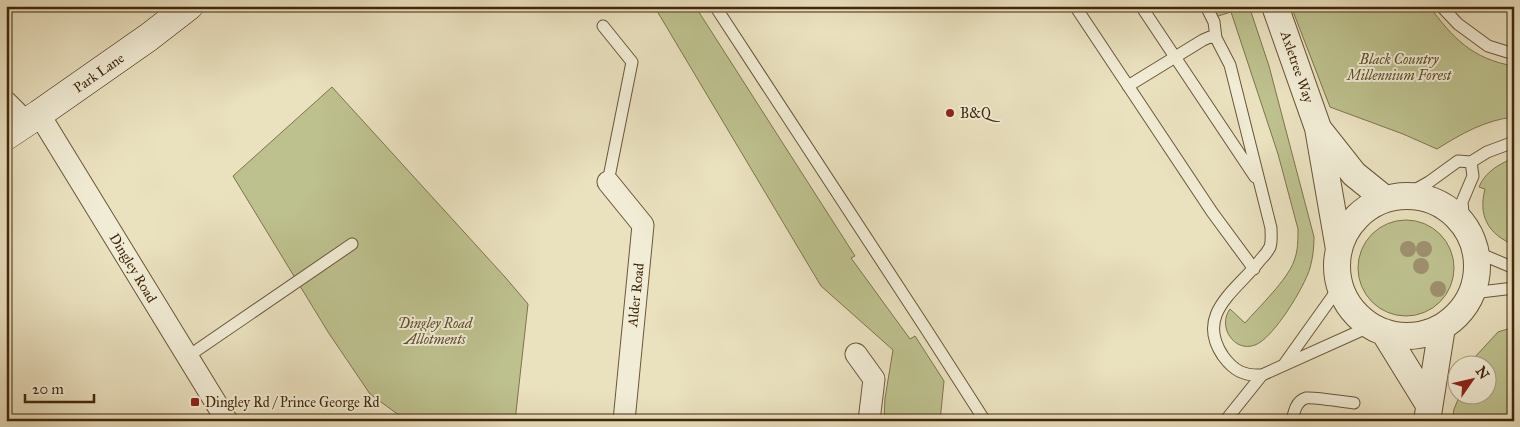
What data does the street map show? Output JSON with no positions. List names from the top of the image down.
{
  "streets": {
    "main road": ["Park Lane"],
    "street": ["Axletree Way", "Dingley Road", "Alder Road"]
  },
  "crossings": [
    ["Park Lane", "Dingley Road"]
  ],
  "parks": ["Black Country Millennium Forest", "Dingley Road Allotments"],
  "places": {
    "other": ["B&Q"],
    "transit": ["Dingley Rd / Prince George Rd"]
  },
  "scale_bar": "20 m",
  "north": "top right"
}
